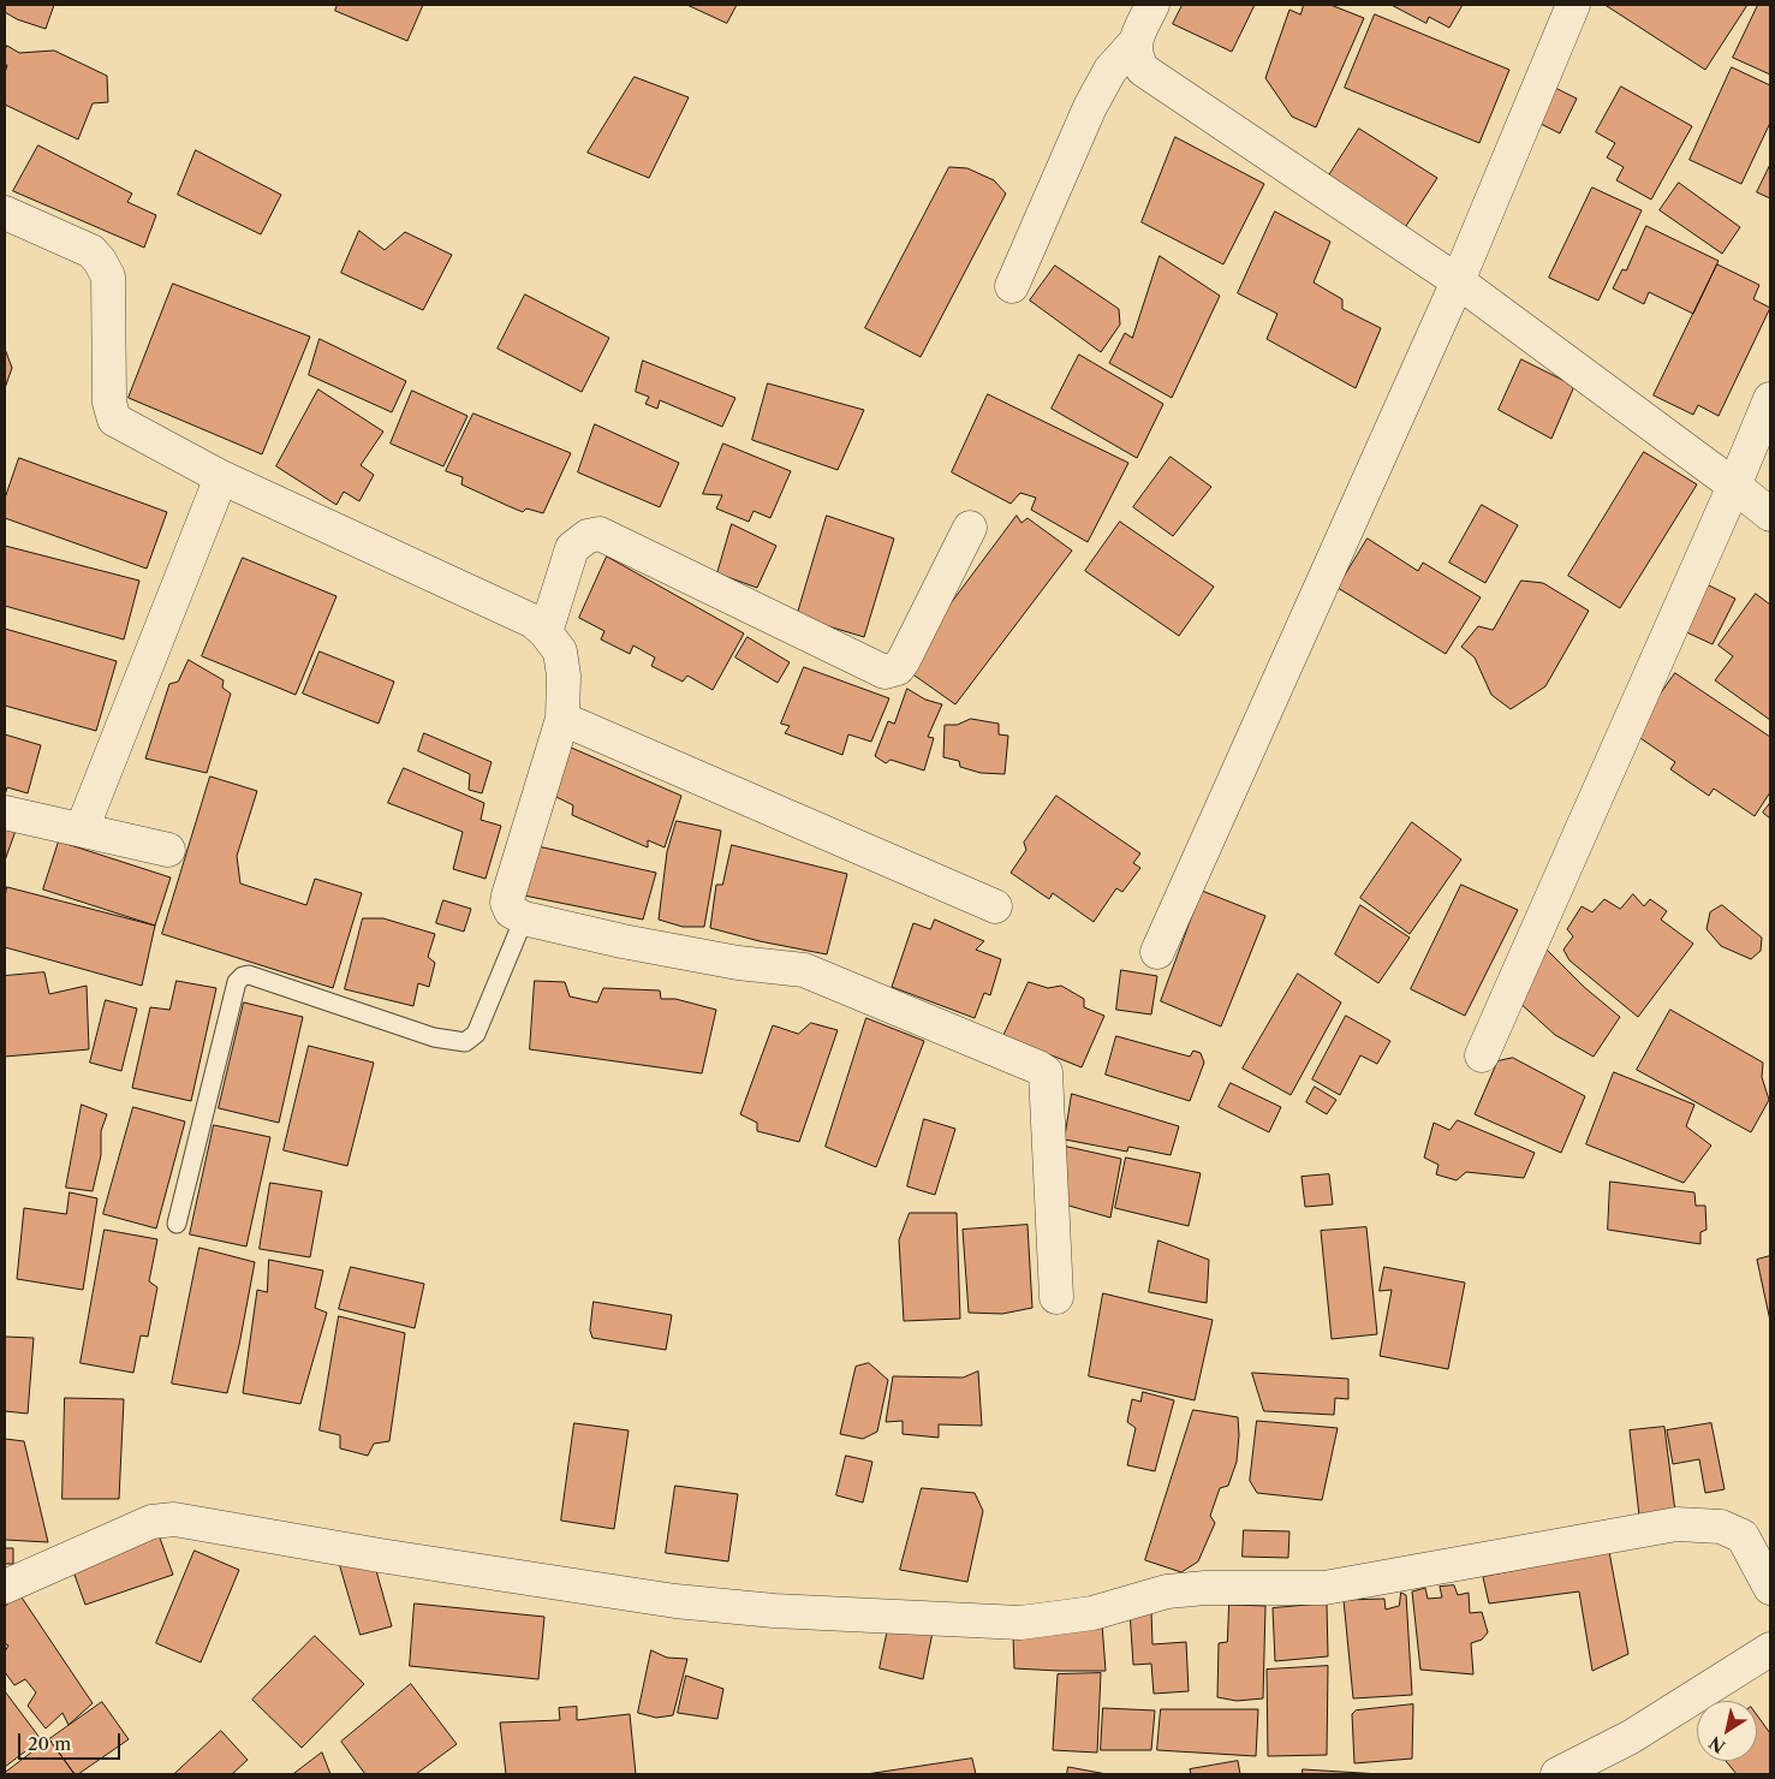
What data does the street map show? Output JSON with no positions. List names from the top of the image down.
{
  "scale_bar": "20 m",
  "north": "bottom left"
}
